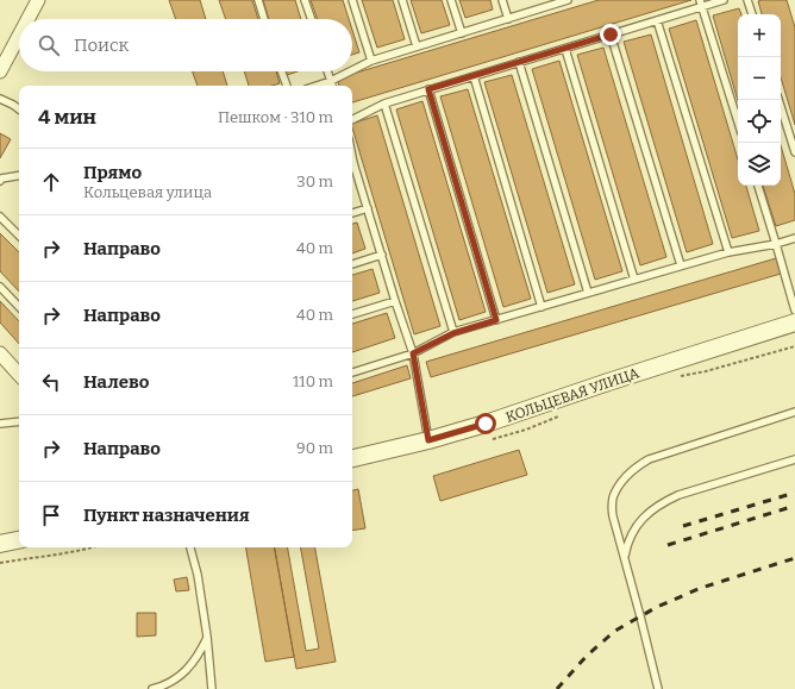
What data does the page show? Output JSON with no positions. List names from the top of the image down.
{
  "streets": {
    "street": ["КОЛЬЦЕВАЯ УЛИЦА"]
  },
  "page": {
    "map_buttons": ["+", "−"],
    "search": "Поиск",
    "heading": ["4 мин", "Пешком · 310 m"],
    "list": [
      ["Прямо", "Кольцевая улица", "30 m"],
      ["Направо", "40 m"],
      ["Направо", "40 m"],
      ["Налево", "110 m"],
      ["Направо", "90 m"],
      "Пункт назначения"
    ]
  }
}
